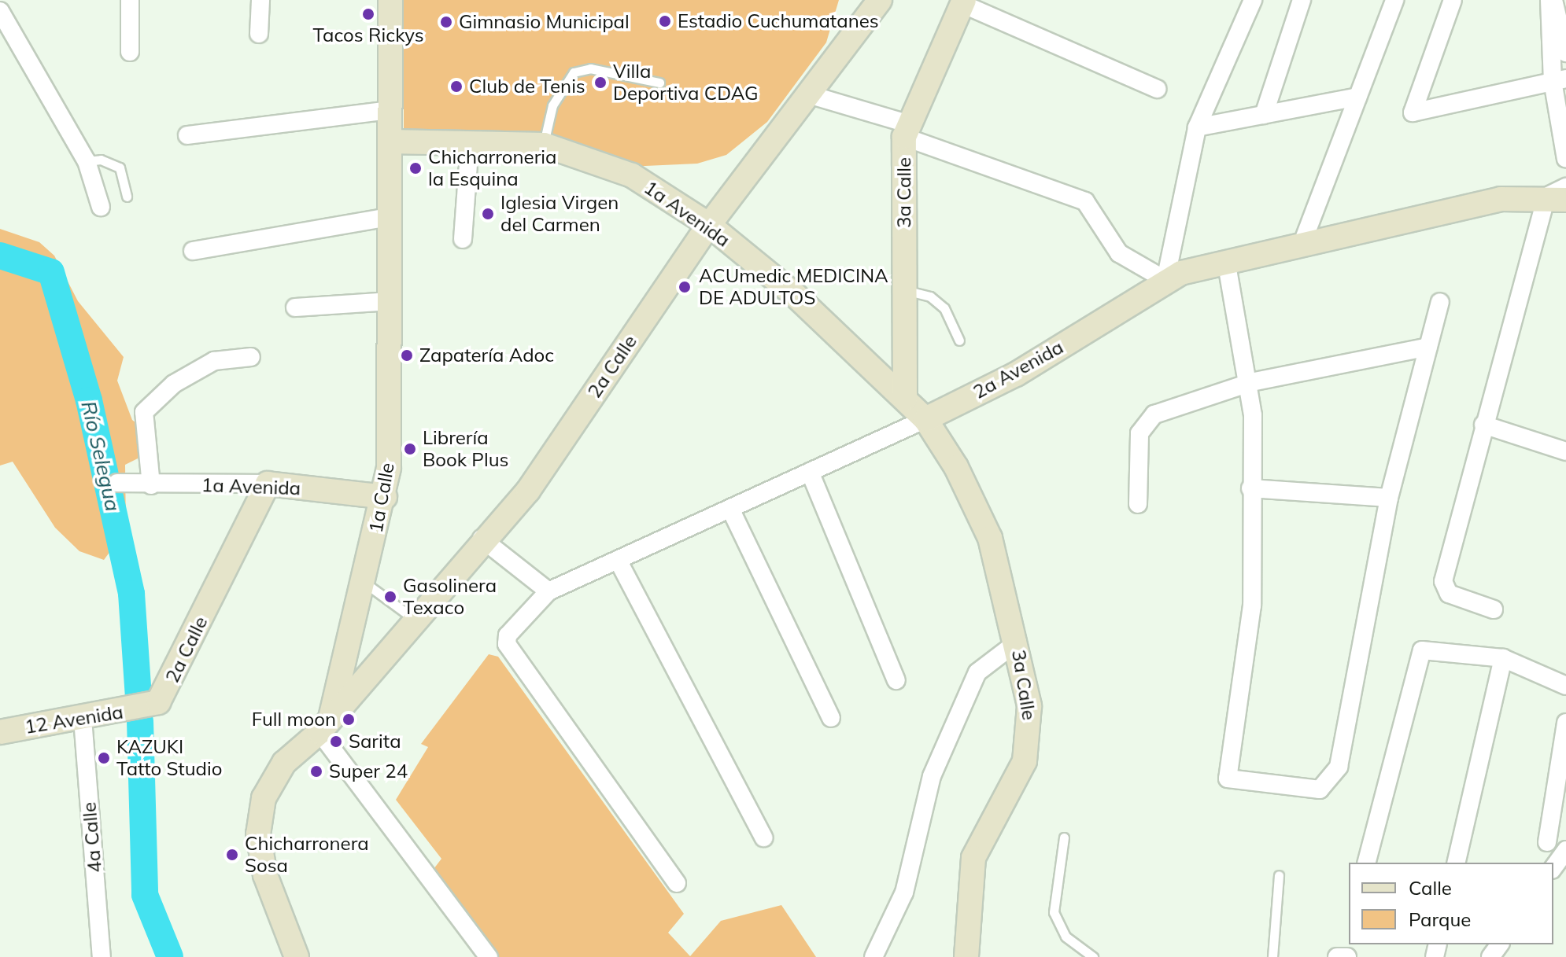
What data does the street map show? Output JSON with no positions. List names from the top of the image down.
{
  "streets": {
    "street": [
      "3a Calle",
      "1a Avenida",
      "2a Calle",
      "2a Avenida",
      "1a Calle",
      "12 Avenida",
      "4a Calle"
    ]
  },
  "crossings": [
    ["3a Calle", "1a Avenida"],
    ["3a Calle", "2a Avenida"],
    ["1a Avenida", "2a Calle"],
    ["1a Avenida", "2a Avenida"],
    ["1a Avenida", "1a Calle"],
    ["2a Calle", "1a Calle"],
    ["2a Calle", "12 Avenida"],
    ["12 Avenida", "4a Calle"]
  ],
  "water": ["Río Selegua"],
  "places": [
    "Tacos Rickys",
    "Estadio Cuchumatanes",
    "Gimnasio Municipal",
    "Villa Deportiva CDAG",
    "Club de Tenis",
    "Chicharroneria la Esquina",
    "Iglesia Virgen del Carmen",
    "ACUmedic MEDICINA DE ADULTOS",
    "Zapatería Adoc",
    "Librería Book Plus",
    "Gasolinera Texaco",
    "Full moon",
    "Sarita",
    "KAZUKI Tatto Studio",
    "Super 24",
    "Chicharronera Sosa"
  ],
  "legend": ["Calle", "Parque"]
}
